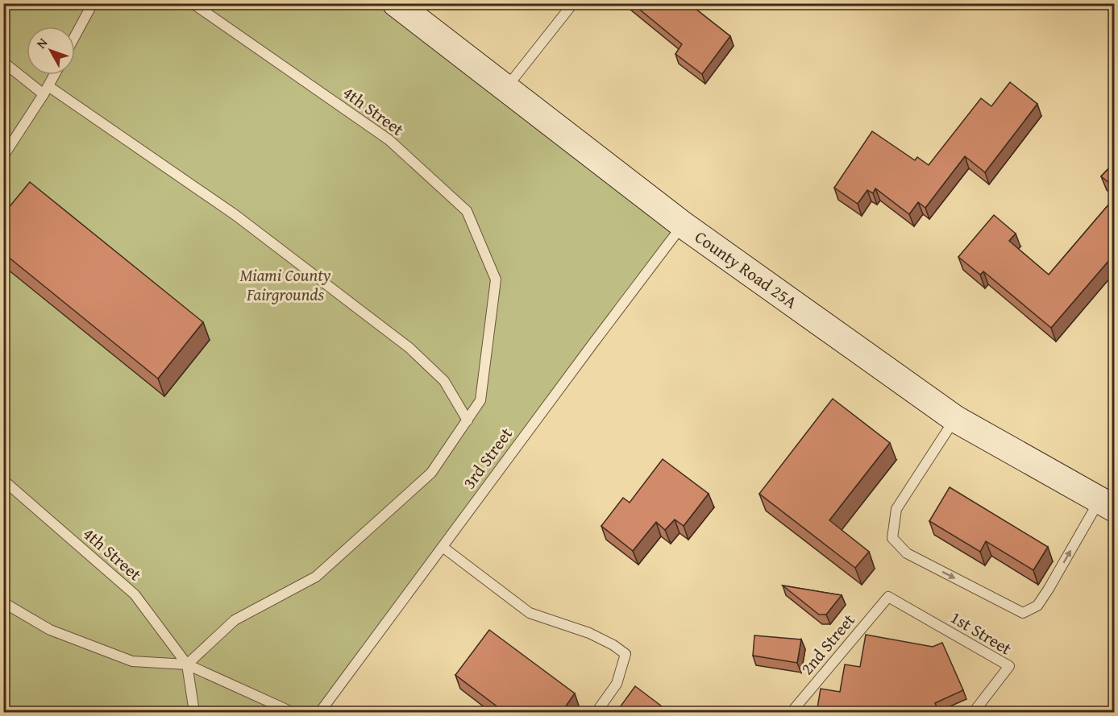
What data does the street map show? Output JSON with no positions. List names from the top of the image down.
{
  "streets": {
    "main road": ["County Road 25A"],
    "lane": [
      "4th Street",
      "3rd Street",
      "1st Street",
      "2nd Street"
    ]
  },
  "crossings": [
    ["County Road 25A", "3rd Street"],
    ["1st Street", "2nd Street"]
  ],
  "parks": ["Miami County Fairgrounds"],
  "north": "top left"
}
